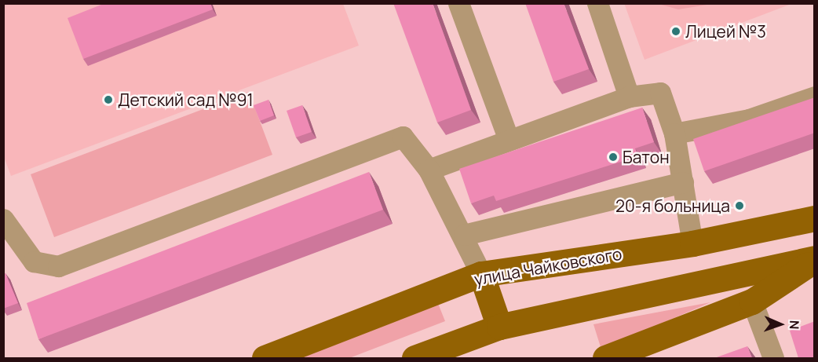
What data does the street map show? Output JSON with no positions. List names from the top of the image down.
{
  "streets": {
    "main road": ["улица Чайковского"]
  },
  "places": [
    "Лицей №3",
    "Детский сад №91",
    "Батон",
    "20-я больница"
  ],
  "north": "right"
}
